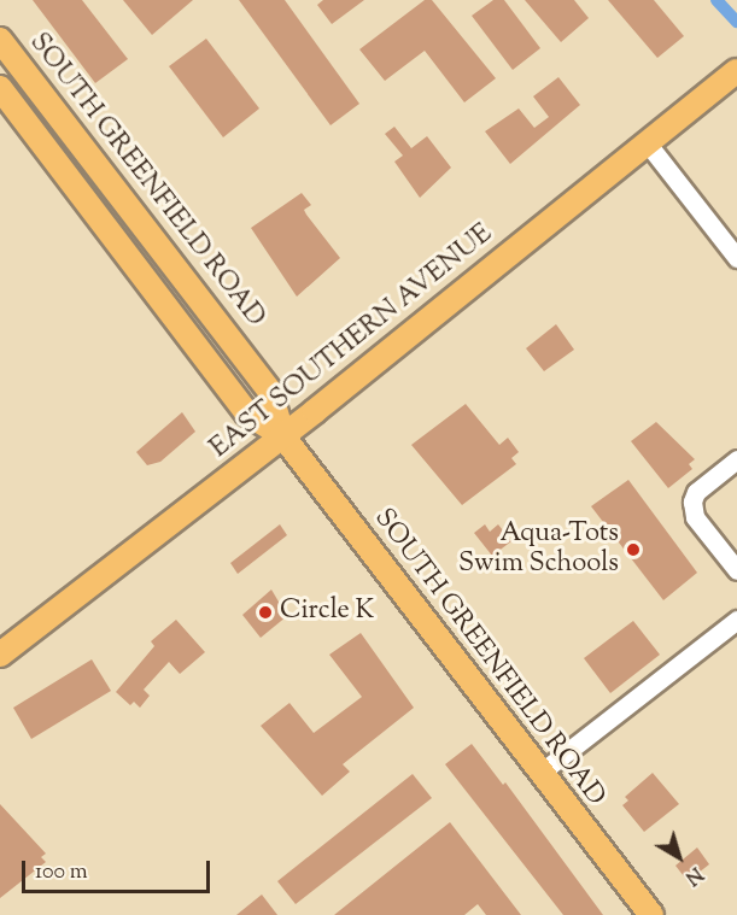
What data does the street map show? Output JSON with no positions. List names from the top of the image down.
{
  "streets": {
    "main road": ["SOUTH GREENFIELD ROAD", "EAST SOUTHERN AVENUE"]
  },
  "crossings": [
    ["SOUTH GREENFIELD ROAD", "EAST SOUTHERN AVENUE"]
  ],
  "places": ["Aqua-Tots Swim Schools", "Circle K"],
  "scale_bar": "100 m",
  "north": "bottom right"
}
